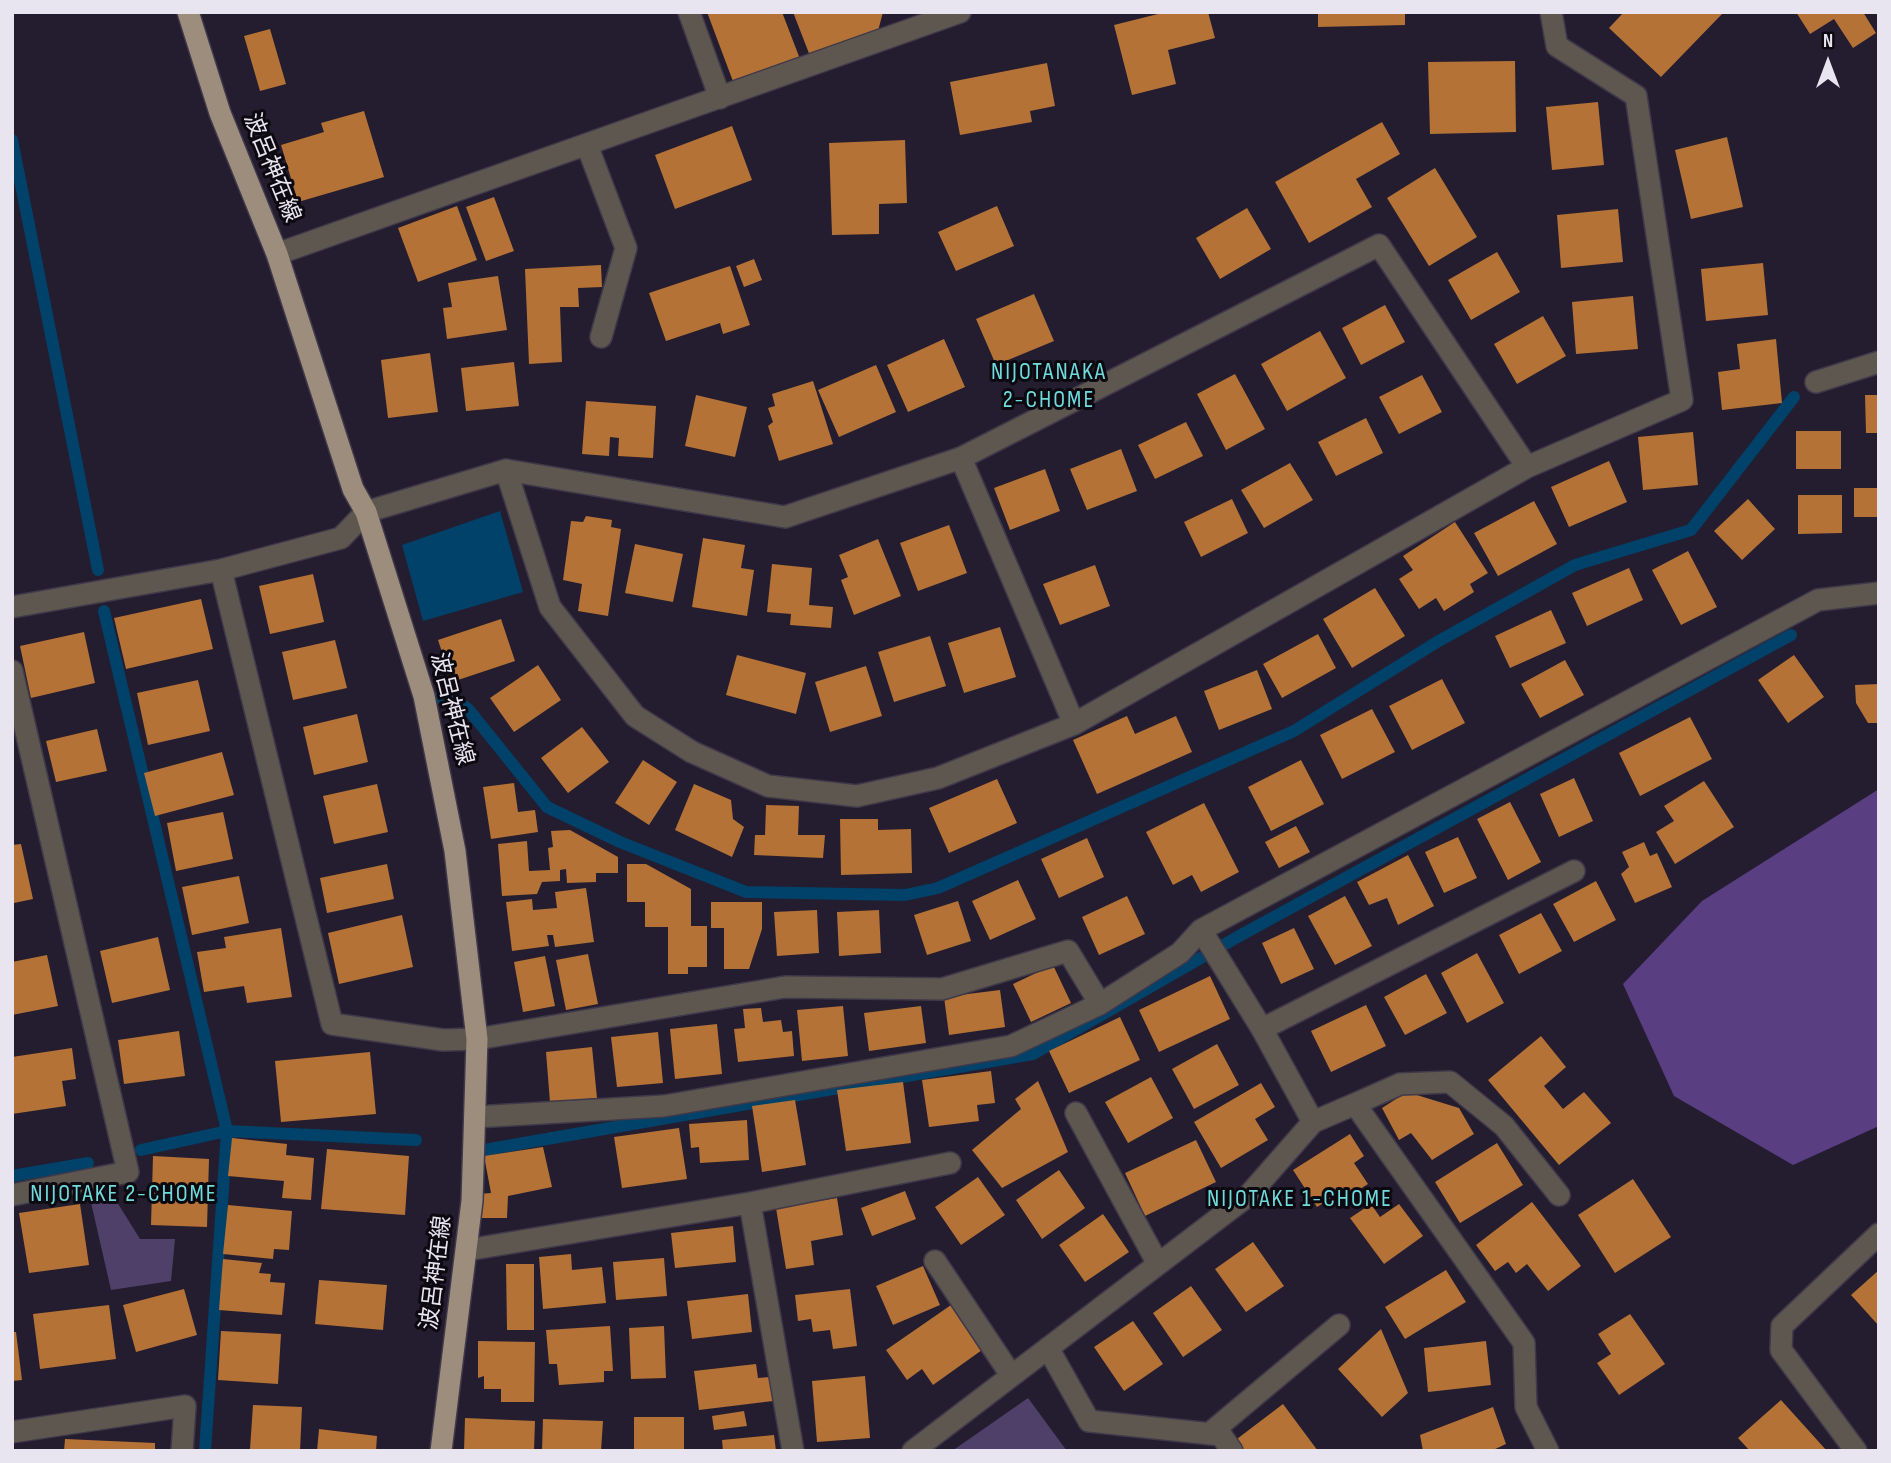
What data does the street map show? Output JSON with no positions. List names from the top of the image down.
{
  "streets": {
    "main road": ["波呂神在線"]
  },
  "districts": ["NIJOTANAKA 2-CHOME", "NIJOTAKE 2-CHOME", "NIJOTAKE 1-CHOME"],
  "north": "top"
}
